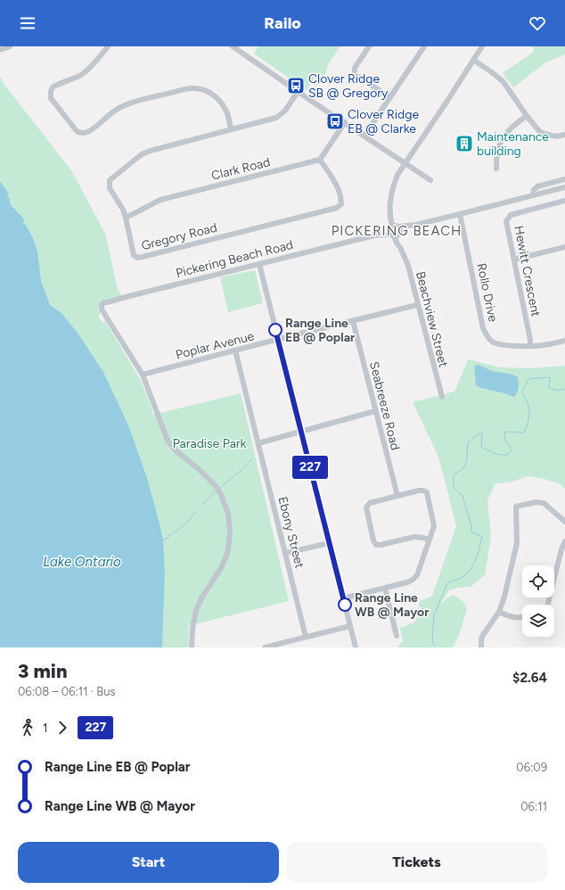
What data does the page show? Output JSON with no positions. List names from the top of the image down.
{
  "streets": {
    "street": [
      "Clark Road",
      "Gregory Road",
      "Pickering Beach Road",
      "Hewitt Crescent",
      "Rollo Drive",
      "Beachview Street",
      "Poplar Avenue",
      "Seabreeze Road",
      "Ebony Street"
    ]
  },
  "crossings": [
    ["Clark Road", "Gregory Road"],
    ["Pickering Beach Road", "Rollo Drive"],
    ["Pickering Beach Road", "Beachview Street"],
    ["Pickering Beach Road", "Poplar Avenue"],
    ["Hewitt Crescent", "Rollo Drive"],
    ["Beachview Street", "Poplar Avenue"],
    ["Poplar Avenue", "Seabreeze Road"],
    ["Poplar Avenue", "Ebony Street"]
  ],
  "districts": ["PICKERING BEACH"],
  "water": ["Lake Ontario"],
  "parks": ["Paradise Park"],
  "places": {
    "bus stop": ["Clover Ridge SB @ Gregory", "Clover Ridge EB @ Clarke"],
    "building": ["Maintenance building"],
    "other": ["Range Line EB @ Poplar", "Range Line WB @ Mayor"]
  },
  "lines": ["bus line 227"],
  "page": {
    "header": "Railo",
    "on_map": "227",
    "heading": ["3 min", "06:08 – 06:11 · Bus", "$2.64"],
    "legs": ["1", "227"],
    "list": [
      {
        "name": "Range Line EB @ Poplar",
        "value": "06:09"
      },
      {
        "name": "Range Line WB @ Mayor",
        "value": "06:11"
      }
    ],
    "buttons": ["Start", "Tickets"]
  }
}
